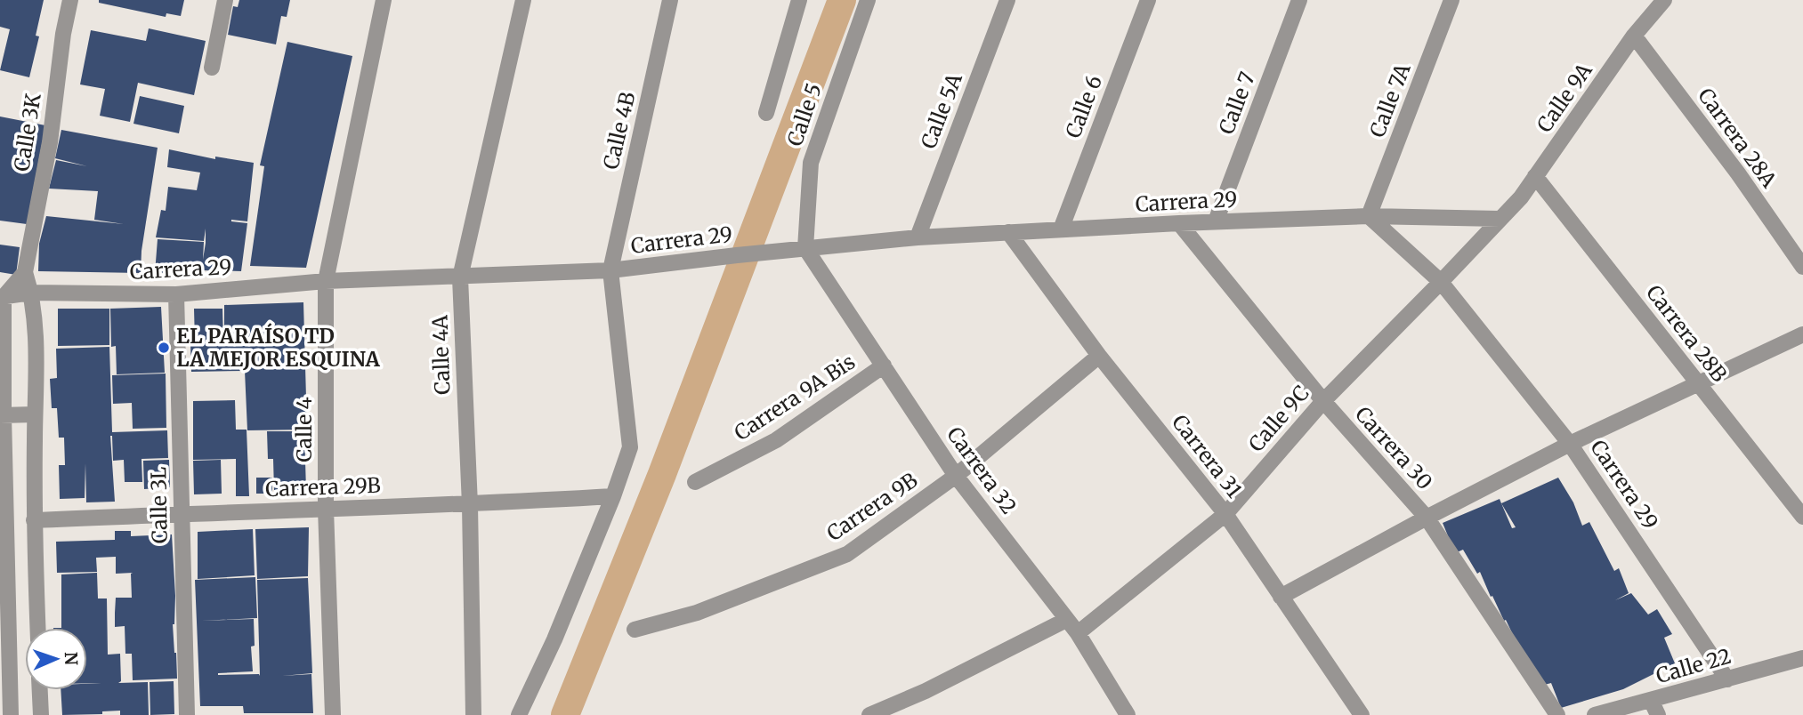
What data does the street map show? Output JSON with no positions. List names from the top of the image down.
{
  "streets": {
    "street": [
      "Calle 9A",
      "Calle 7A",
      "Calle 7",
      "Calle 6",
      "Calle 5A",
      "Calle 5",
      "Calle 4B",
      "Calle 3K",
      "Carrera 28A",
      "Carrera 29",
      "Carrera 28B",
      "Calle 4A",
      "Carrera 9A Bis",
      "Calle 9C",
      "Calle 4",
      "Carrera 30",
      "Carrera 31",
      "Carrera 32",
      "Carrera 29B",
      "Calle 3L",
      "Carrera 9B",
      "Calle 22"
    ]
  },
  "crossings": [
    ["Calle 9A", "Carrera 28A"],
    ["Calle 9A", "Carrera 29"],
    ["Calle 9A", "Carrera 28B"],
    ["Calle 9A", "Calle 9C"],
    ["Calle 7A", "Carrera 29"],
    ["Calle 7", "Carrera 29"],
    ["Calle 6", "Carrera 29"],
    ["Calle 5A", "Carrera 29"],
    ["Calle 5", "Carrera 29"],
    ["Calle 5", "Carrera 32"],
    ["Calle 4B", "Carrera 29"],
    ["Calle 3K", "Carrera 29"],
    ["Carrera 29", "Calle 4A"],
    ["Carrera 29", "Calle 9C"],
    ["Carrera 29", "Calle 4"],
    ["Carrera 29", "Carrera 30"],
    ["Carrera 29", "Carrera 31"],
    ["Carrera 29", "Carrera 32"],
    ["Carrera 29", "Calle 3L"],
    ["Carrera 29", "Calle 22"],
    ["Calle 4A", "Carrera 29B"],
    ["Carrera 9A Bis", "Carrera 32"],
    ["Calle 9C", "Carrera 30"],
    ["Calle 9C", "Carrera 31"],
    ["Calle 9C", "Carrera 32"],
    ["Calle 4", "Carrera 29B"],
    ["Carrera 31", "Carrera 9B"],
    ["Carrera 32", "Carrera 9B"],
    ["Carrera 29B", "Calle 3L"]
  ],
  "places": ["EL PARAÍSO TD LA MEJOR ESQUINA"],
  "north": "right"
}
